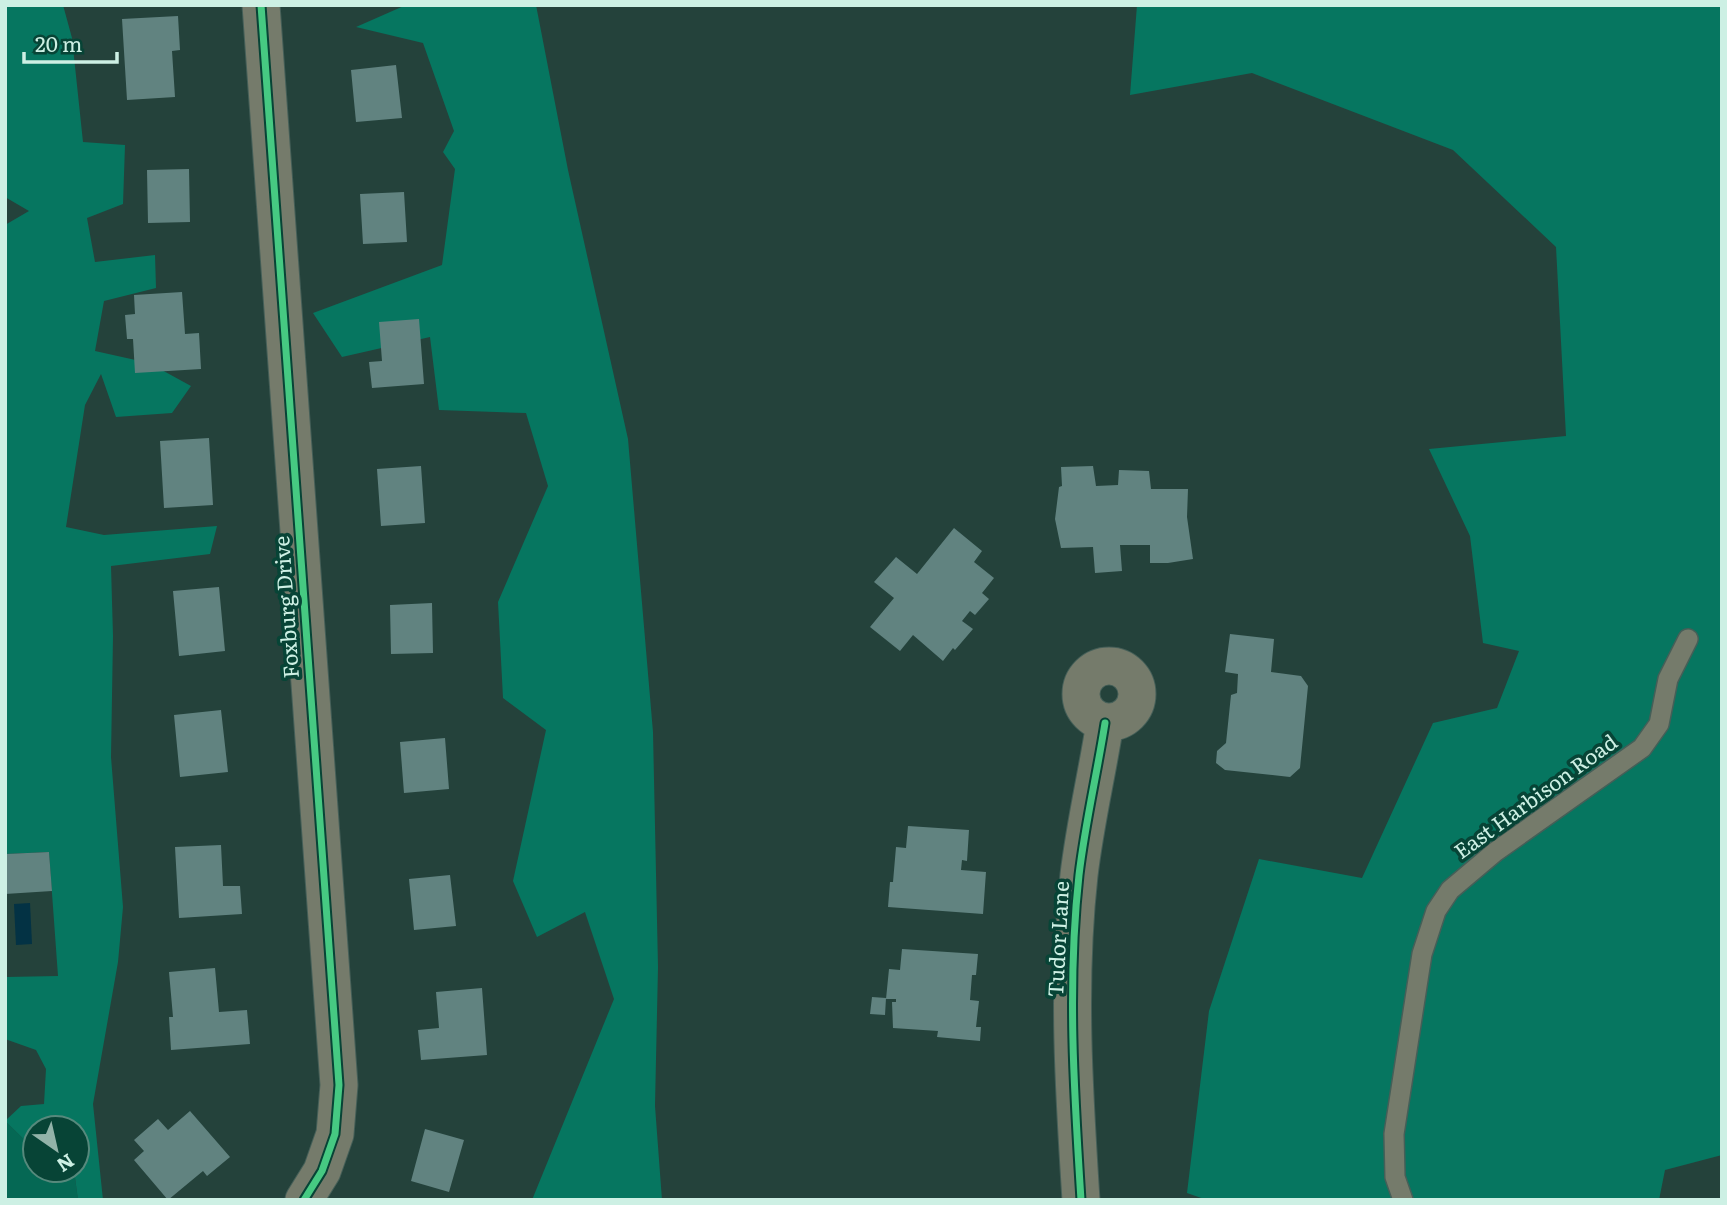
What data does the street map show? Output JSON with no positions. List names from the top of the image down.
{
  "streets": {
    "street": ["Foxburg Drive", "Tudor Lane"],
    "lane": ["East Harbison Road"]
  },
  "scale_bar": "20 m",
  "north": "bottom right"
}
